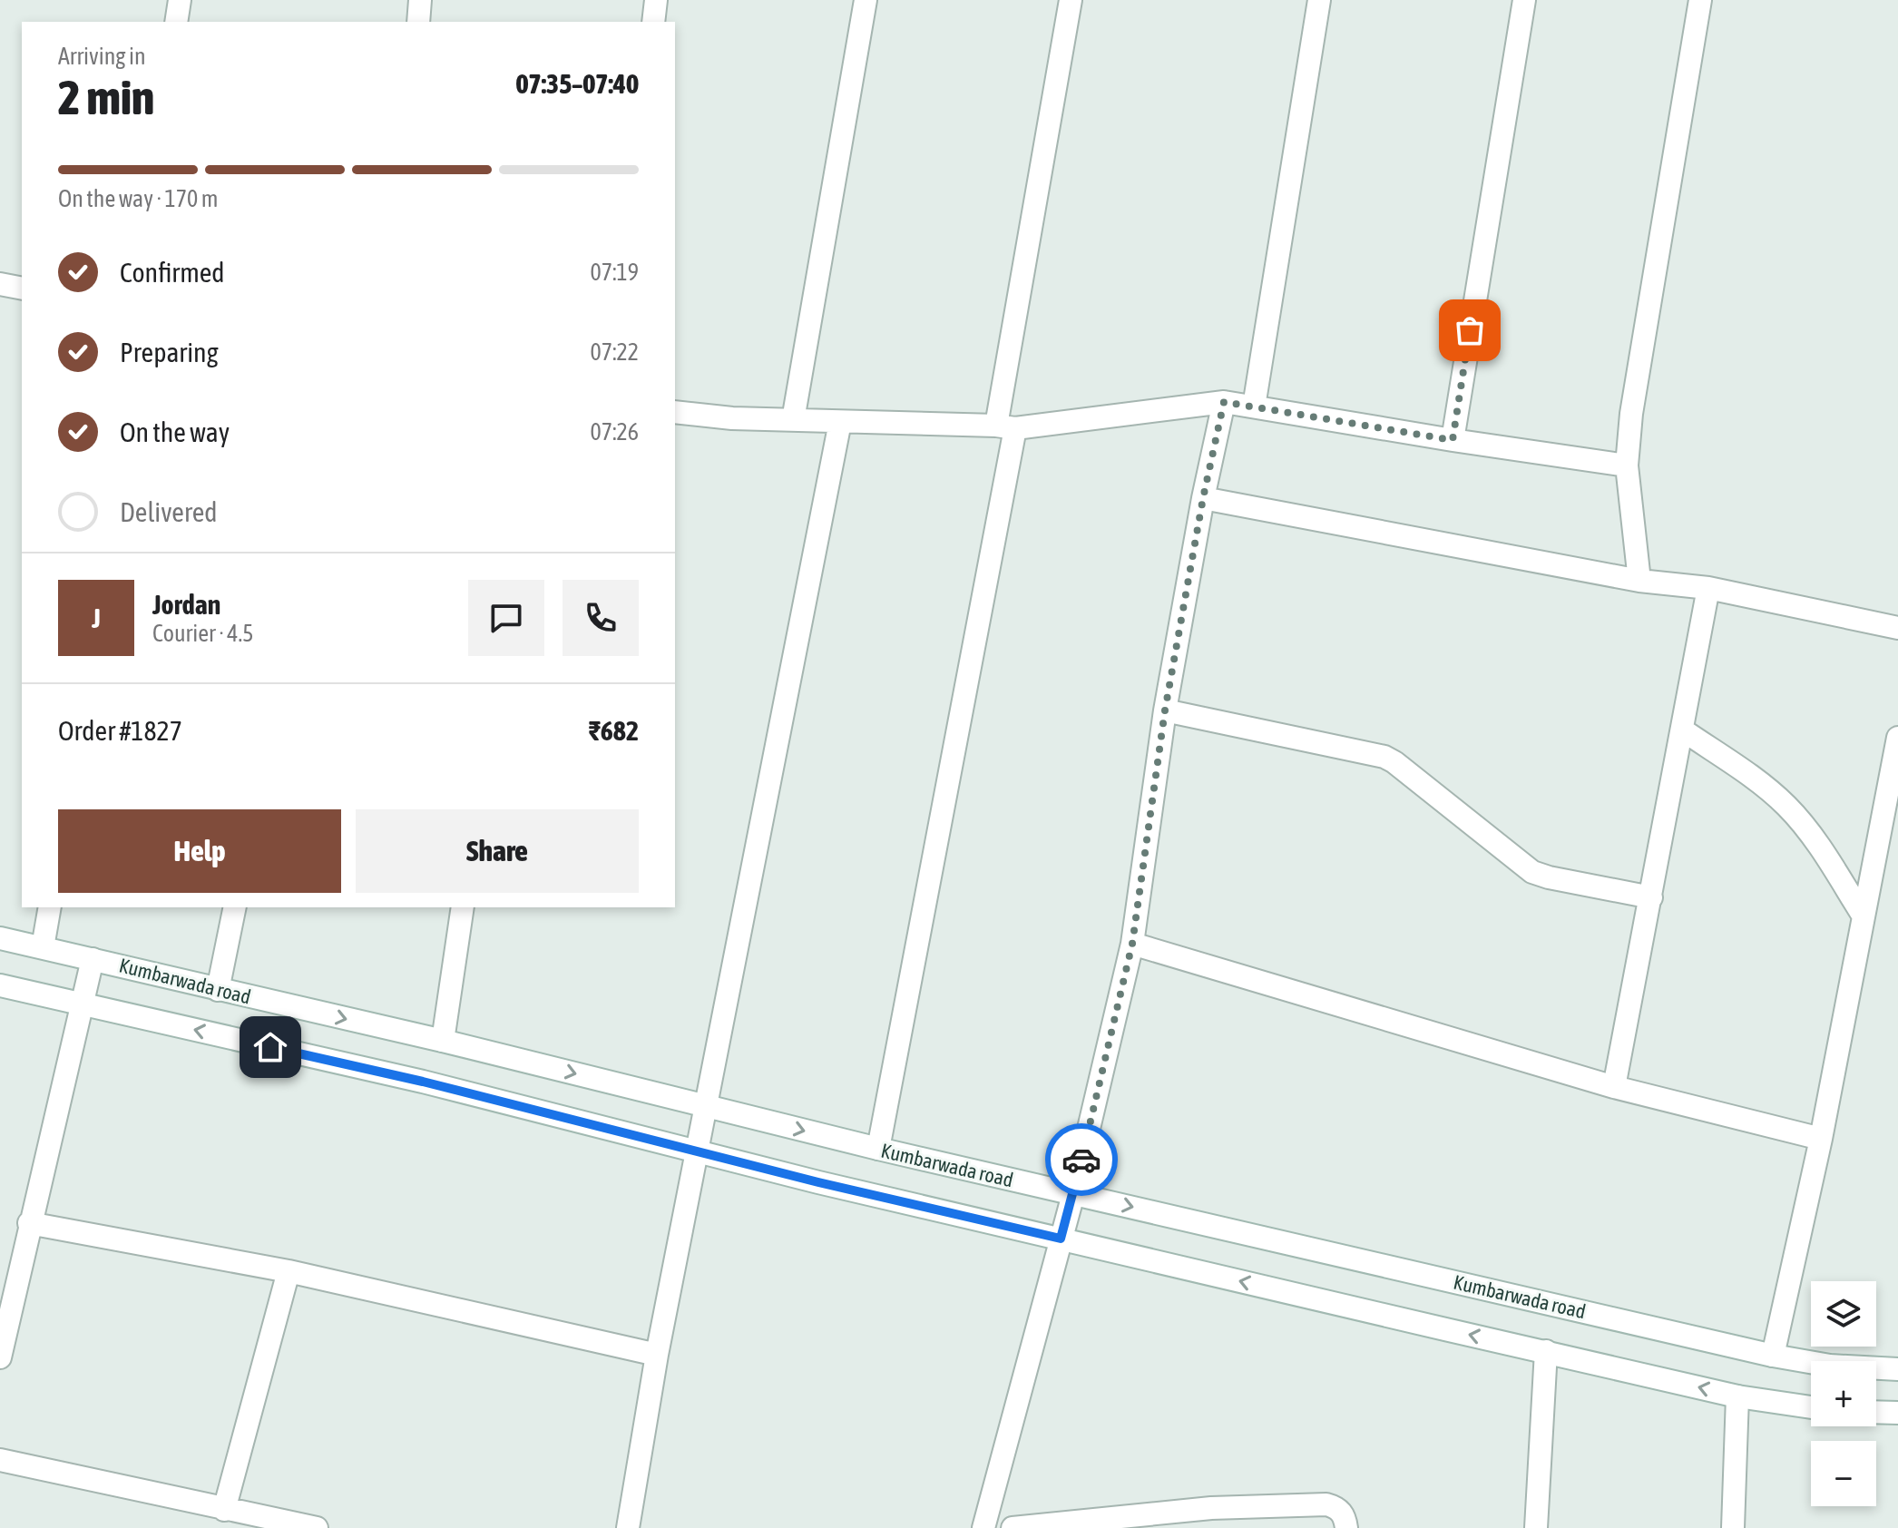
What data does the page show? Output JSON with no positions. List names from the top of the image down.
{
  "streets": {
    "street": ["Kumbarwada road"]
  },
  "page": {
    "heading": ["2 min", "Arriving in", "07:35–07:40"],
    "panel": [
      "Jordan",
      "Courier · 4.5",
      "Order #1827",
      "₹682"
    ],
    "bar": "On the way · 170 m",
    "list": [
      ["Confirmed", "07:19"],
      ["Preparing", "07:22"],
      ["On the way", "07:26"],
      "Delivered"
    ],
    "round": "J",
    "buttons": ["Help", "Share"],
    "map_buttons": ["+", "−"]
  }
}
